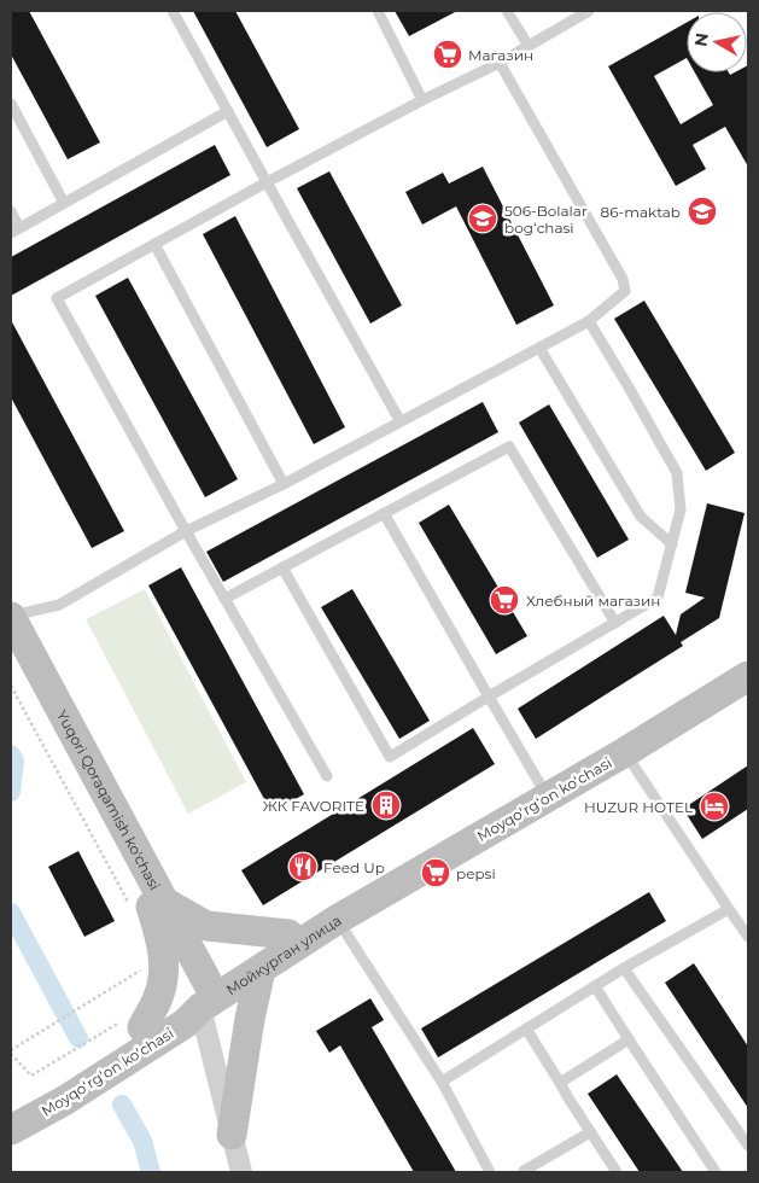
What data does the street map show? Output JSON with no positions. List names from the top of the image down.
{
  "streets": {
    "main road": ["Yuqori Qoraqamish ko'chasi", "Moyqoʻrgʻon koʻchasi", "Мойкурган улица"]
  },
  "crossings": [
    ["Yuqori Qoraqamish ko'chasi", "Moyqoʻrgʻon koʻchasi"],
    ["Yuqori Qoraqamish ko'chasi", "Мойкурган улица"],
    ["Moyqoʻrgʻon koʻchasi", "Мойкурган улица"]
  ],
  "places": {
    "supermarket": ["Магазин", "Хлебный магазин", "pepsi"],
    "school or university": ["86-maktab", "506-Bolalar bogʻchasi"],
    "building": ["ЖК FAVORITE"],
    "hotel": ["HUZUR HOTEL"],
    "restaurant": ["Feed Up"]
  },
  "north": "left"
}
